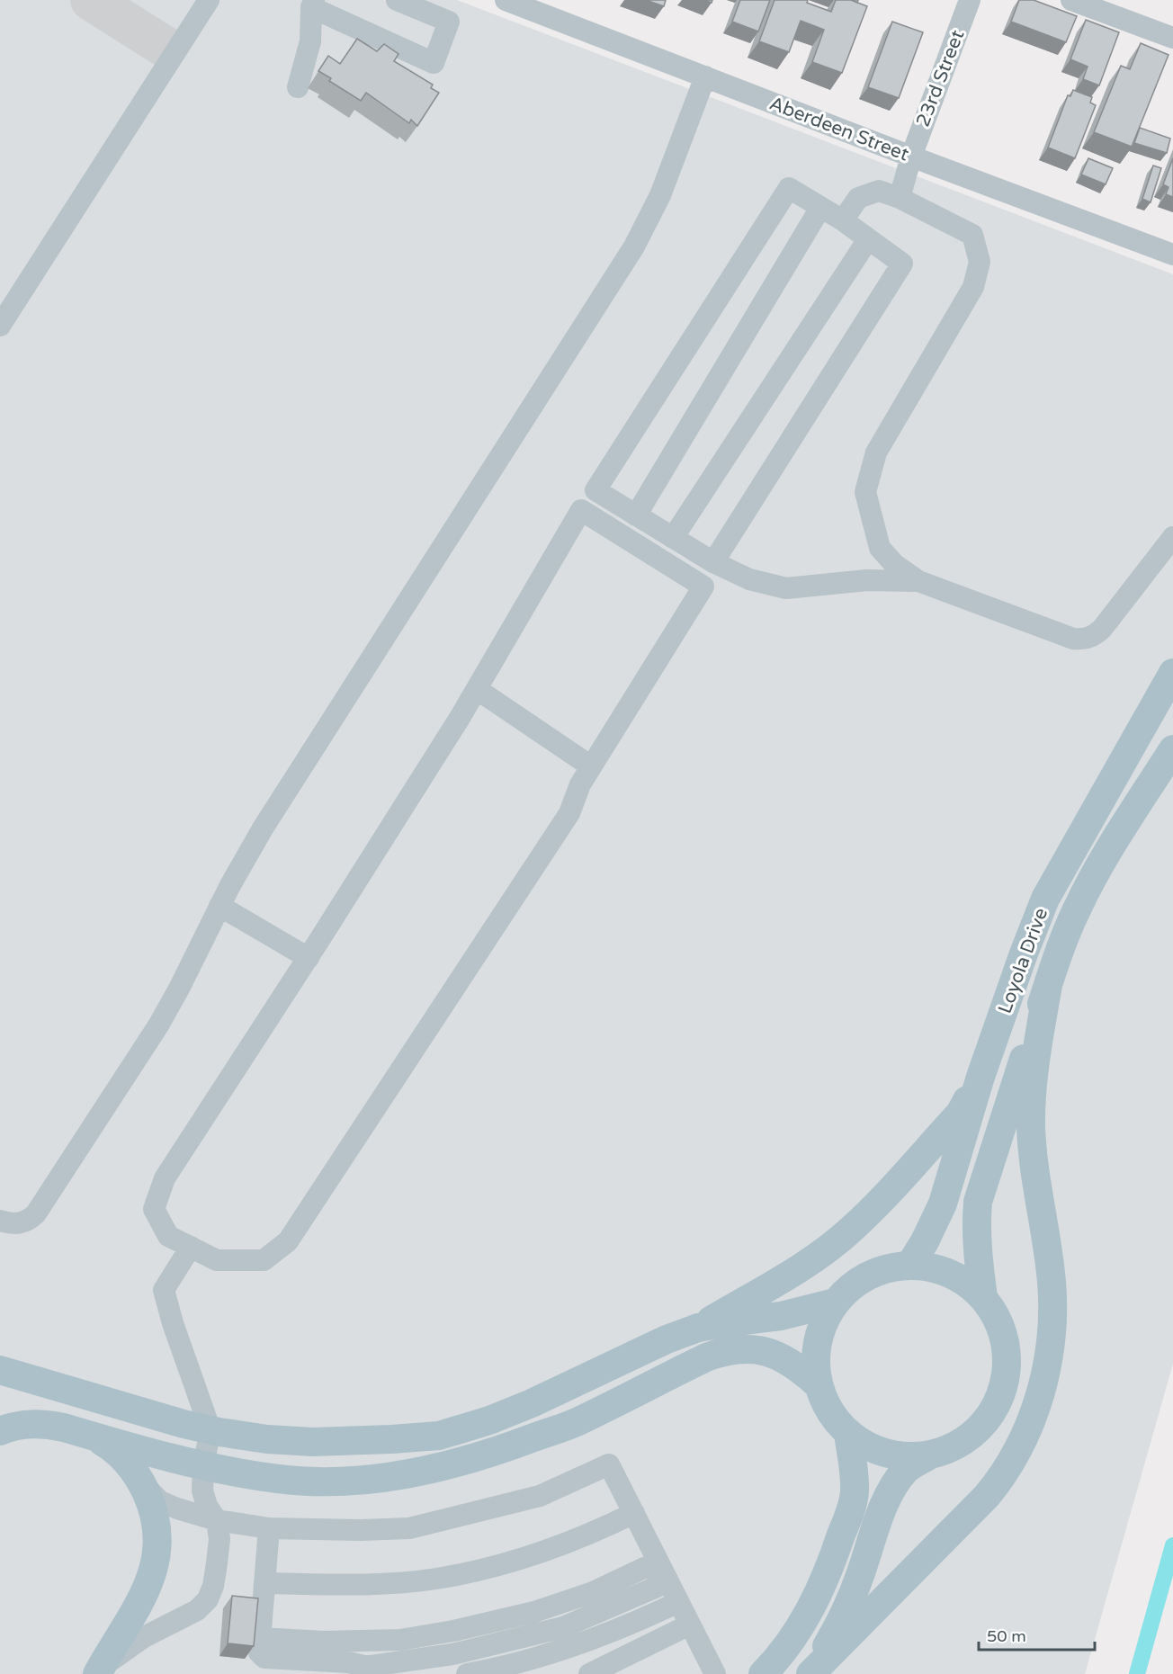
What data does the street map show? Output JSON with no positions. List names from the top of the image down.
{
  "streets": {
    "main road": ["Loyola Drive"],
    "street": ["23rd Street", "Aberdeen Street"]
  },
  "crossings": [
    ["23rd Street", "Aberdeen Street"]
  ],
  "scale_bar": "50 m"
}
